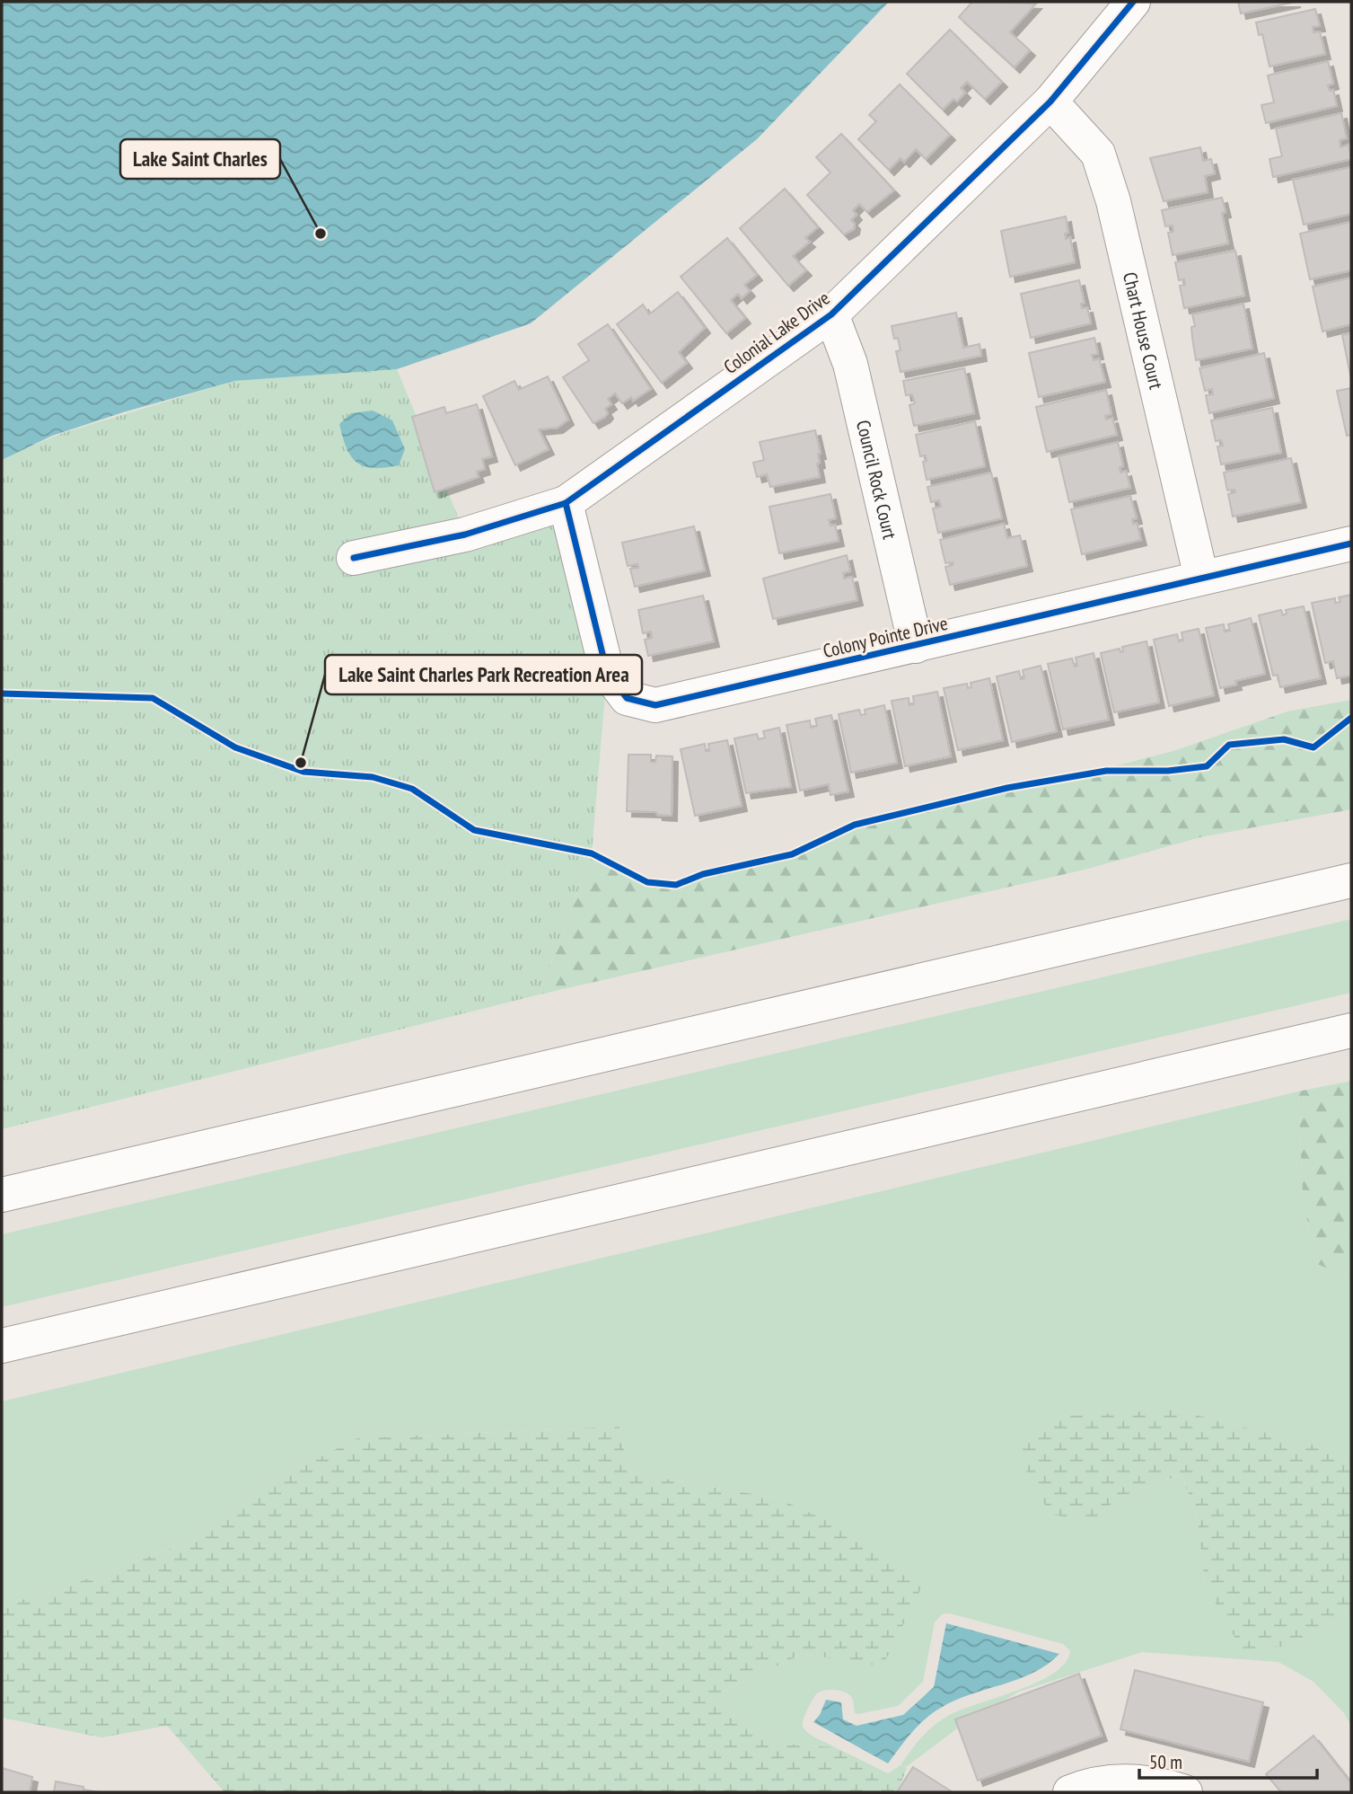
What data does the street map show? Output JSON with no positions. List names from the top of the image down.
{
  "streets": {
    "main road": [
      "Chart House Court",
      "Colonial Lake Drive",
      "Council Rock Court",
      "Colony Pointe Drive"
    ]
  },
  "crossings": [
    ["Chart House Court", "Colonial Lake Drive"],
    ["Chart House Court", "Colony Pointe Drive"],
    ["Colonial Lake Drive", "Council Rock Court"],
    ["Colonial Lake Drive", "Colony Pointe Drive"],
    ["Council Rock Court", "Colony Pointe Drive"]
  ],
  "places": ["Lake Saint Charles", "Lake Saint Charles Park Recreation Area"],
  "scale_bar": "50 m"
}
